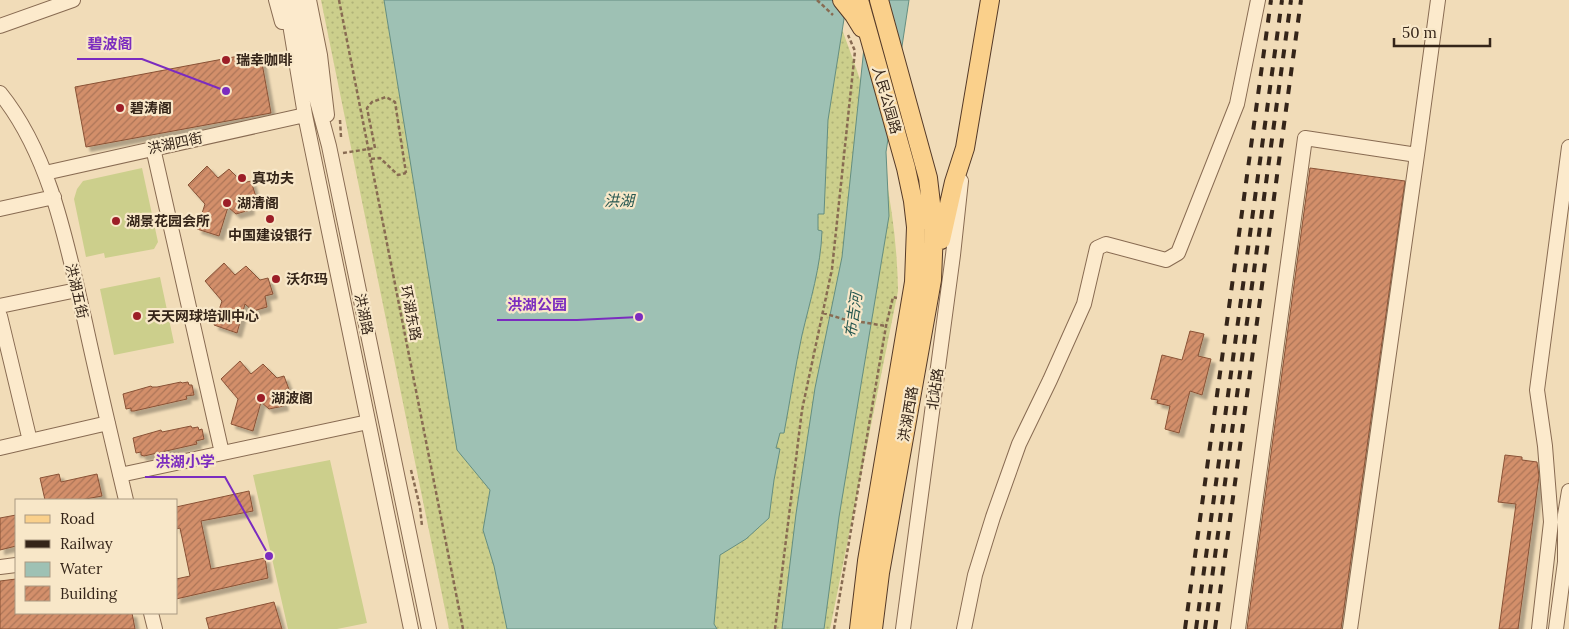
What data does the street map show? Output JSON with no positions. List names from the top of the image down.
{
  "streets": {
    "main road": ["人民公园路", "洪湖西路"],
    "street": [
      "洪湖四街",
      "洪湖五街",
      "洪湖路",
      "北站路"
    ],
    "path": ["环湖东路"]
  },
  "crossings": [
    ["人民公园路", "洪湖西路"],
    ["洪湖四街", "洪湖五街"],
    ["洪湖四街", "洪湖路"]
  ],
  "water": ["洪湖", "布吉河"],
  "places": [
    "瑞幸咖啡",
    "碧波阁",
    "碧涛阁",
    "真功夫",
    "湖清阁",
    "中国建设银行",
    "湖景花园会所",
    "沃尔玛",
    "天天网球培训中心",
    "洪湖公园",
    "湖波阁",
    "洪湖小学"
  ],
  "legend": [
    "Road",
    "Railway",
    "Water",
    "Building"
  ],
  "scale_bar": "50 m"
}
